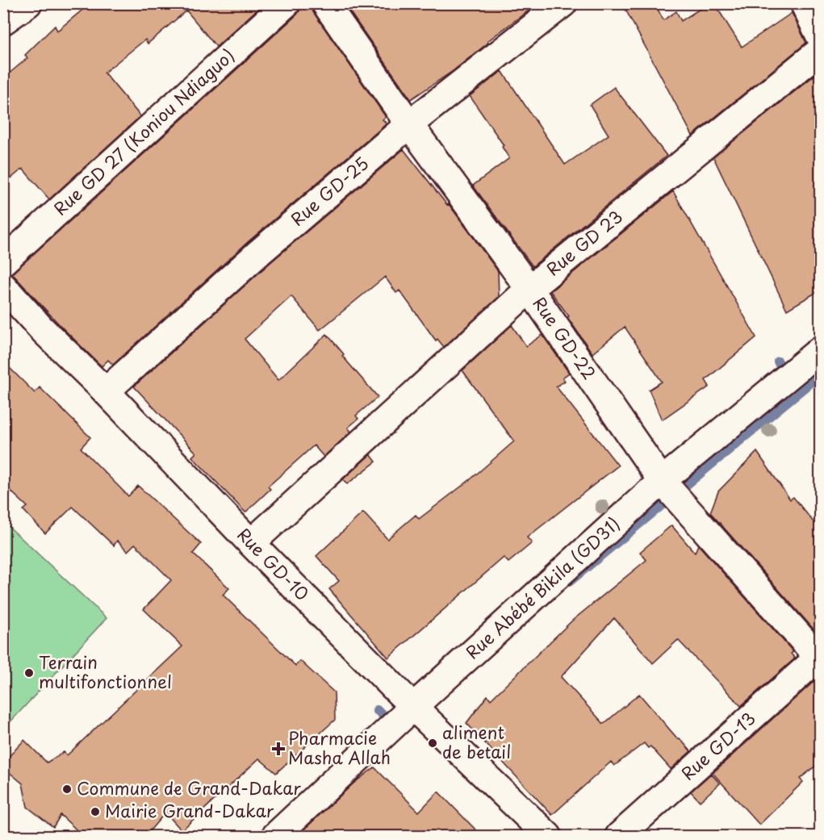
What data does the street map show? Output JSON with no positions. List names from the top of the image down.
{
  "streets": {
    "street": [
      "Rue GD 27 (Koniou Ndiaguo)",
      "Rue GD-25",
      "Rue GD 23",
      "Rue GD-22",
      "Rue GD-10",
      "Rue Abébé Bikila (GD31)",
      "Rue GD-13"
    ]
  },
  "crossings": [
    ["Rue GD-25", "Rue GD-22"],
    ["Rue GD-25", "Rue GD-10"],
    ["Rue GD 23", "Rue GD-22"],
    ["Rue GD 23", "Rue GD-10"],
    ["Rue GD-22", "Rue Abébé Bikila (GD31)"],
    ["Rue GD-22", "Rue GD-13"],
    ["Rue GD-10", "Rue Abébé Bikila (GD31)"]
  ],
  "places": {
    "other": [
      "Terrain multifonctionnel",
      "aliment de betail",
      "Commune de Grand-Dakar",
      "Mairie Grand-Dakar"
    ],
    "health": ["Pharmacie Masha Allah"]
  }
}
